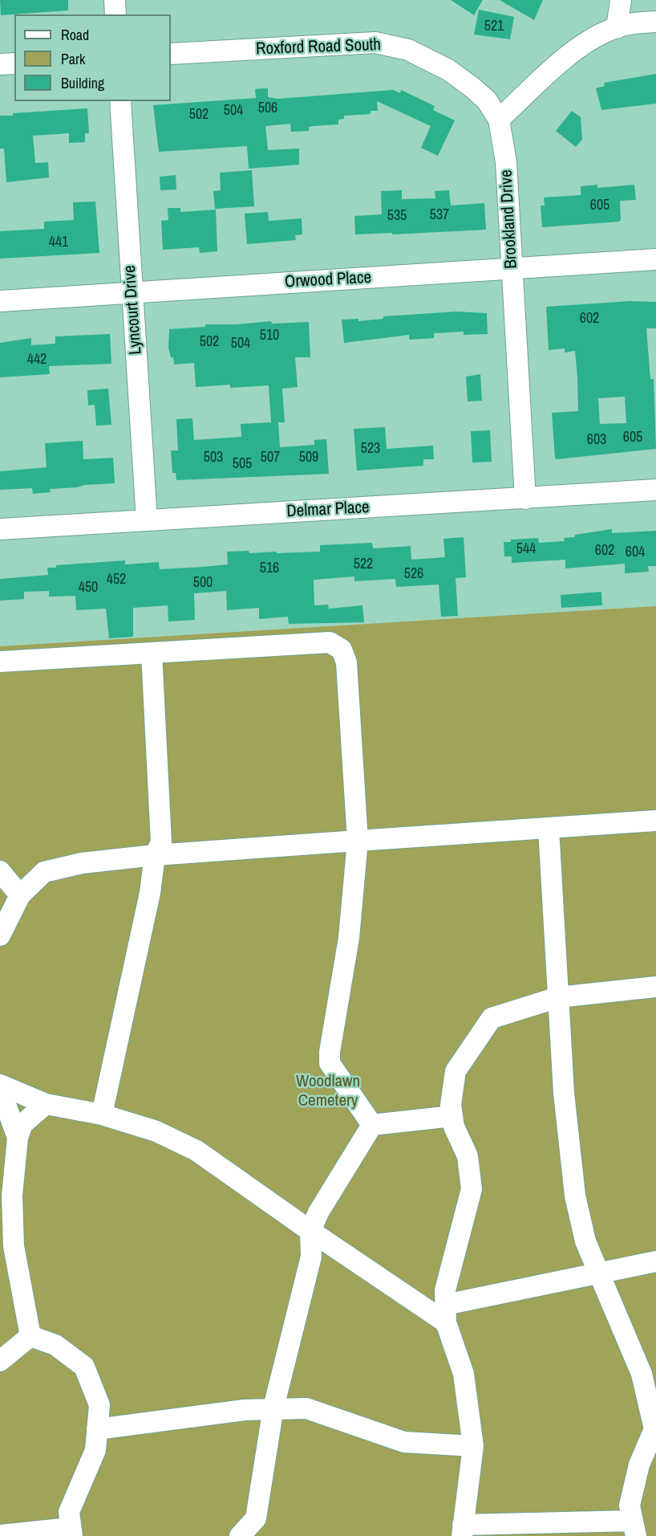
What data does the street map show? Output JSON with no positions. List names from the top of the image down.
{
  "streets": {
    "street": [
      "Roxford Road South",
      "Brookland Drive",
      "Orwood Place",
      "Lyncourt Drive",
      "Delmar Place"
    ]
  },
  "crossings": [
    ["Roxford Road South", "Brookland Drive"],
    ["Brookland Drive", "Orwood Place"],
    ["Brookland Drive", "Delmar Place"],
    ["Orwood Place", "Lyncourt Drive"],
    ["Lyncourt Drive", "Delmar Place"]
  ],
  "parks": ["Woodlawn Cemetery"],
  "house_numbers": [
    "521",
    "506",
    "504",
    "502",
    "605",
    "537",
    "535",
    "441",
    "602",
    "510",
    "502",
    "504",
    "442",
    "605",
    "603",
    "523",
    "503",
    "507",
    "509",
    "505",
    "544",
    "602",
    "604",
    "522",
    "516",
    "526",
    "452",
    "500",
    "450"
  ],
  "legend": ["Road", "Park", "Building"]
}
